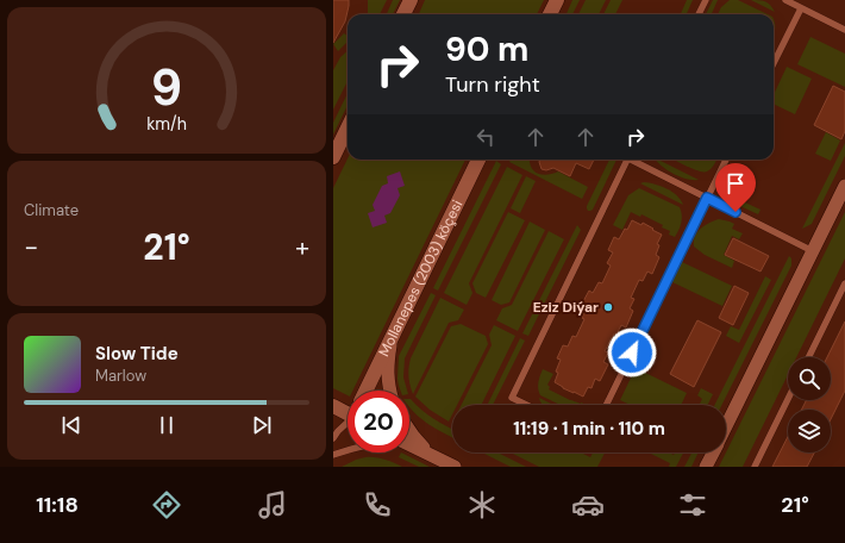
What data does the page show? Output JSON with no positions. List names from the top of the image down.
{
  "streets": {
    "street": ["Mollanepes (2003) köçesi"]
  },
  "places": ["Eziz Diýar"],
  "page": {
    "turn": ["90 m", "Turn right"],
    "tile": "Climate",
    "heat": ["−", "21°", "+"],
    "song": ["Slow Tide", "Marlow"],
    "limit": "20",
    "trip": "11:19 · 1 min · 110 m",
    "tabs": ["11:18", "21°"],
    "gauge": ["9", "km/h"]
  }
}
